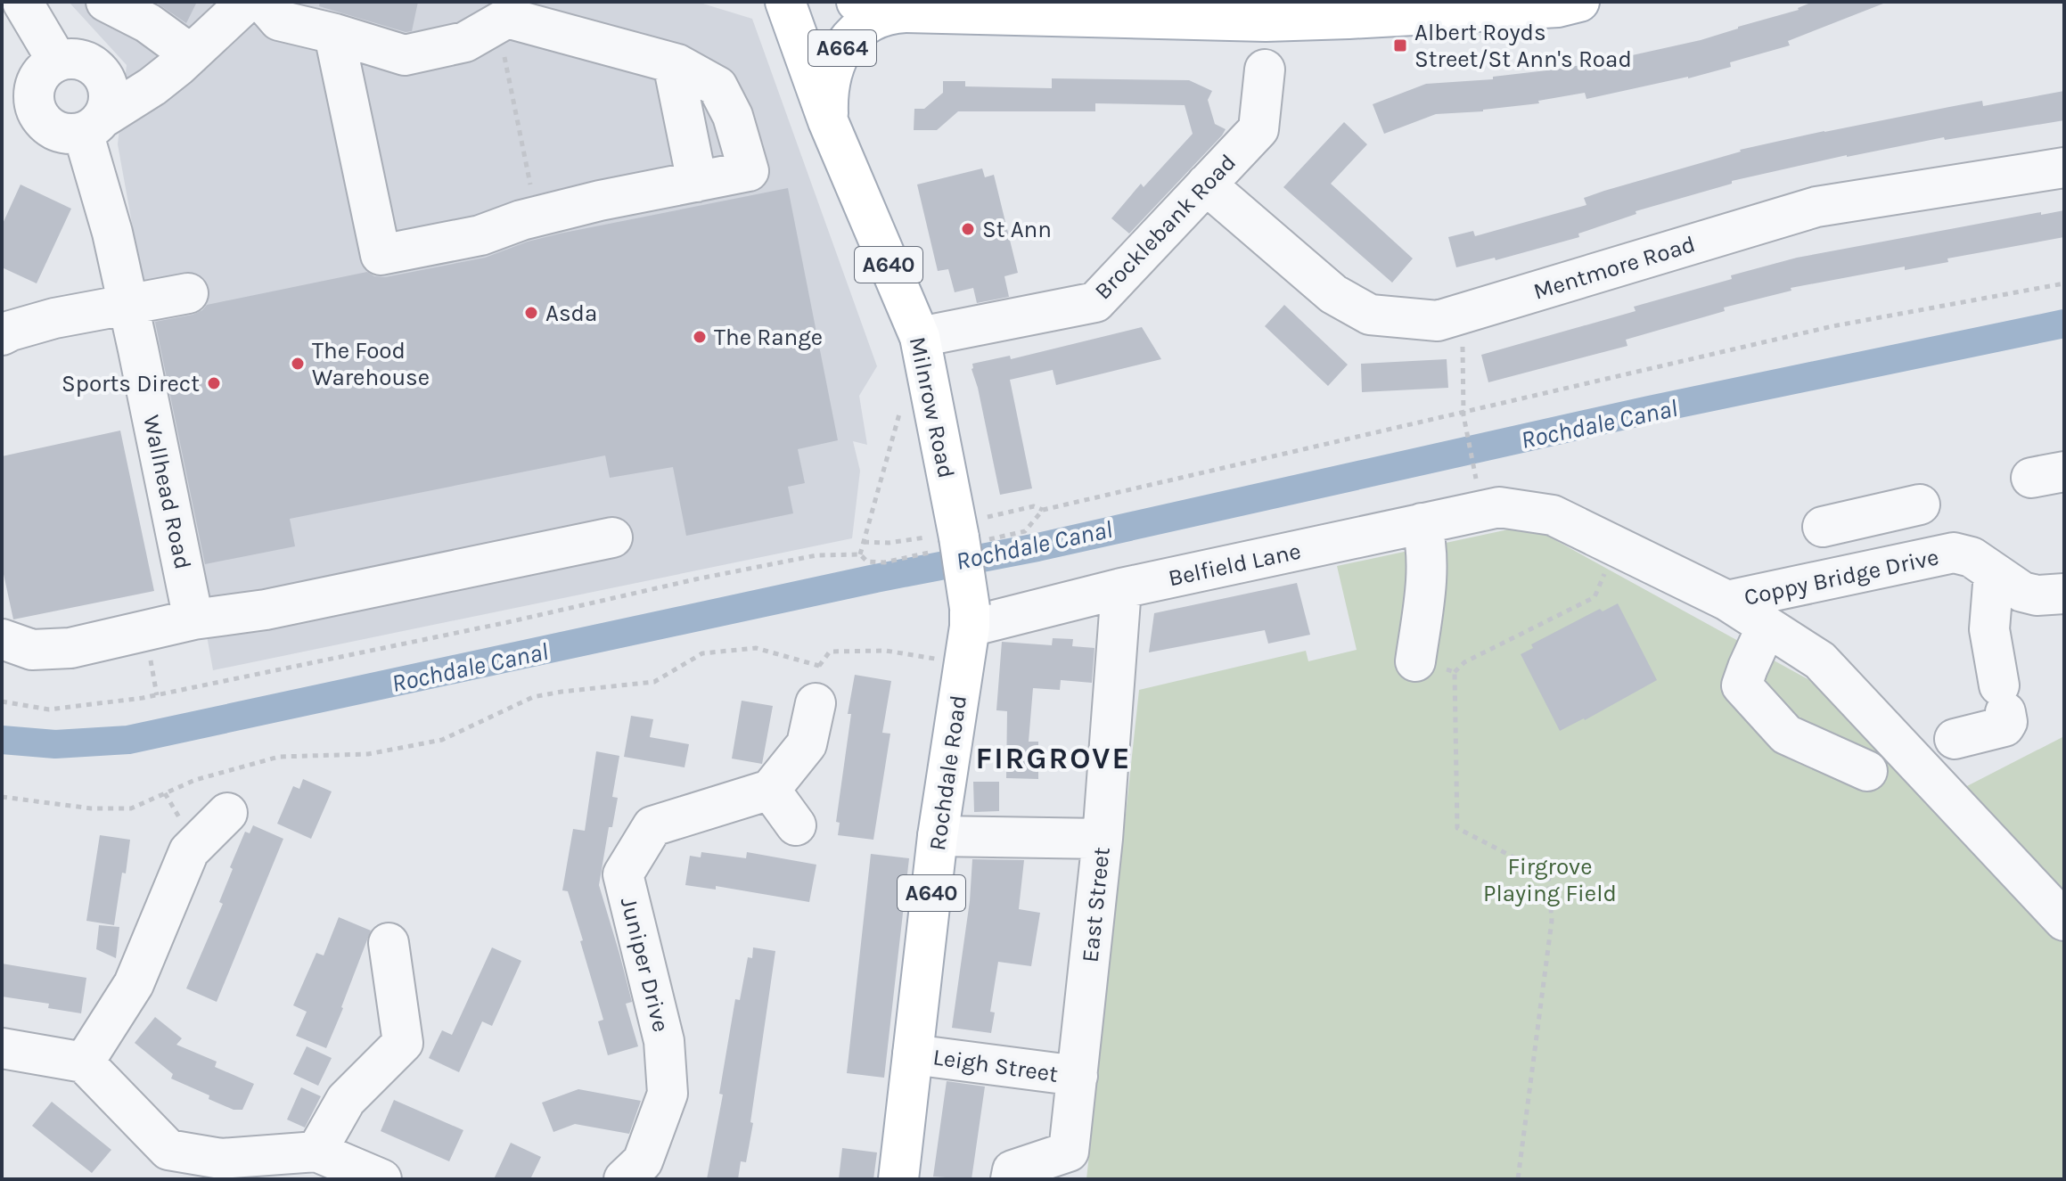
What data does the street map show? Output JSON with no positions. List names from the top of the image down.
{
  "streets": {
    "main road": [
      "A664",
      "A640",
      "Milnrow Road",
      "Rochdale Road"
    ],
    "street": [
      "Brocklebank Road",
      "Mentmore Road",
      "Wallhead Road",
      "Belfield Lane",
      "Coppy Bridge Drive",
      "East Street",
      "Juniper Drive",
      "Leigh Street"
    ]
  },
  "crossings": [
    ["A664", "Milnrow Road"],
    ["Brocklebank Road", "Mentmore Road"],
    ["Brocklebank Road", "Milnrow Road"],
    ["Milnrow Road", "Rochdale Road"],
    ["Belfield Lane", "Coppy Bridge Drive"],
    ["Belfield Lane", "Rochdale Road"],
    ["Belfield Lane", "East Street"],
    ["Rochdale Road", "Leigh Street"],
    ["East Street", "Leigh Street"]
  ],
  "districts": ["FIRGROVE"],
  "water": ["Rochdale Canal"],
  "parks": ["Firgrove Playing Field"],
  "places": {
    "transit": ["Albert Royds Street/St Ann's Road"],
    "other": [
      "St Ann",
      "Asda",
      "The Range",
      "The Food Warehouse",
      "Sports Direct"
    ]
  }
}
